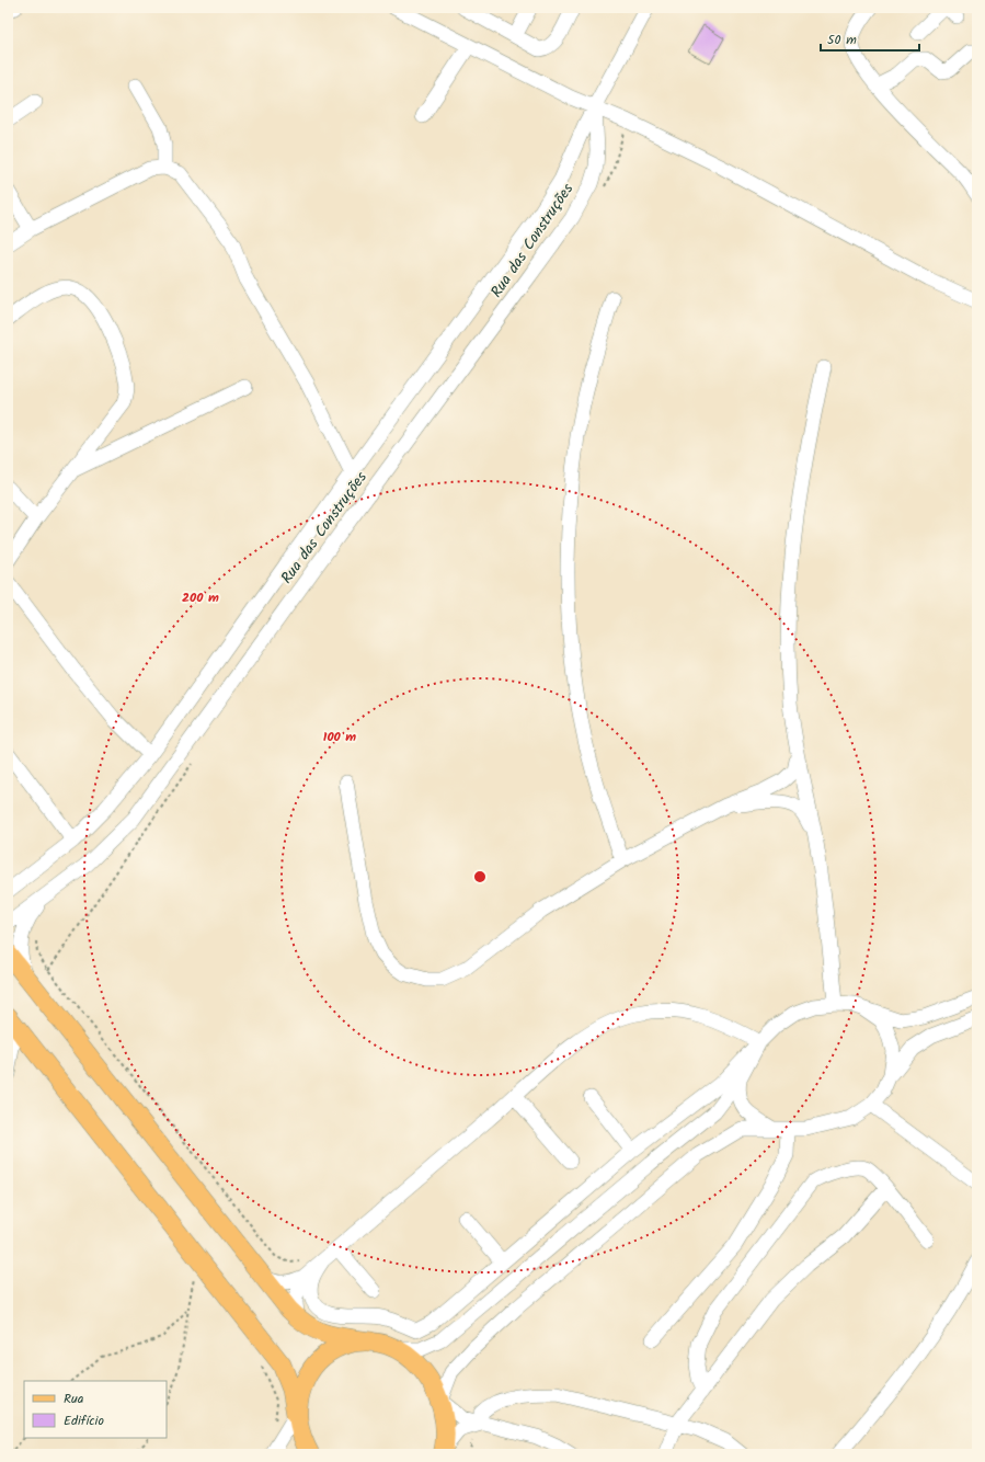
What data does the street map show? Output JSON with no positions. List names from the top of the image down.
{
  "streets": {
    "street": ["Rua das Construções"]
  },
  "legend": ["Rua", "Edifício"],
  "scale_bar": "50 m",
  "rings": ["200 m", "100 m"]
}
